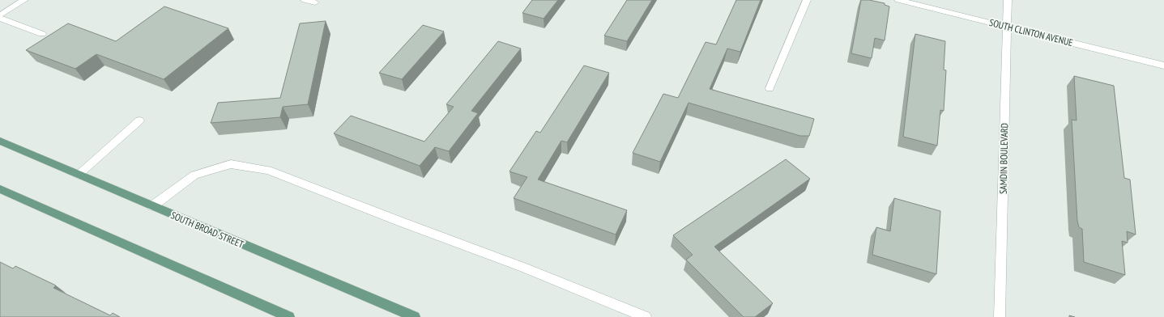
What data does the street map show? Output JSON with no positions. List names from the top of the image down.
{
  "streets": {
    "main road": ["SOUTH BROAD STREET"],
    "street": ["SOUTH CLINTON AVENUE", "SAMDIN BOULEVARD"]
  },
  "crossings": [
    ["SOUTH CLINTON AVENUE", "SAMDIN BOULEVARD"]
  ]
}
